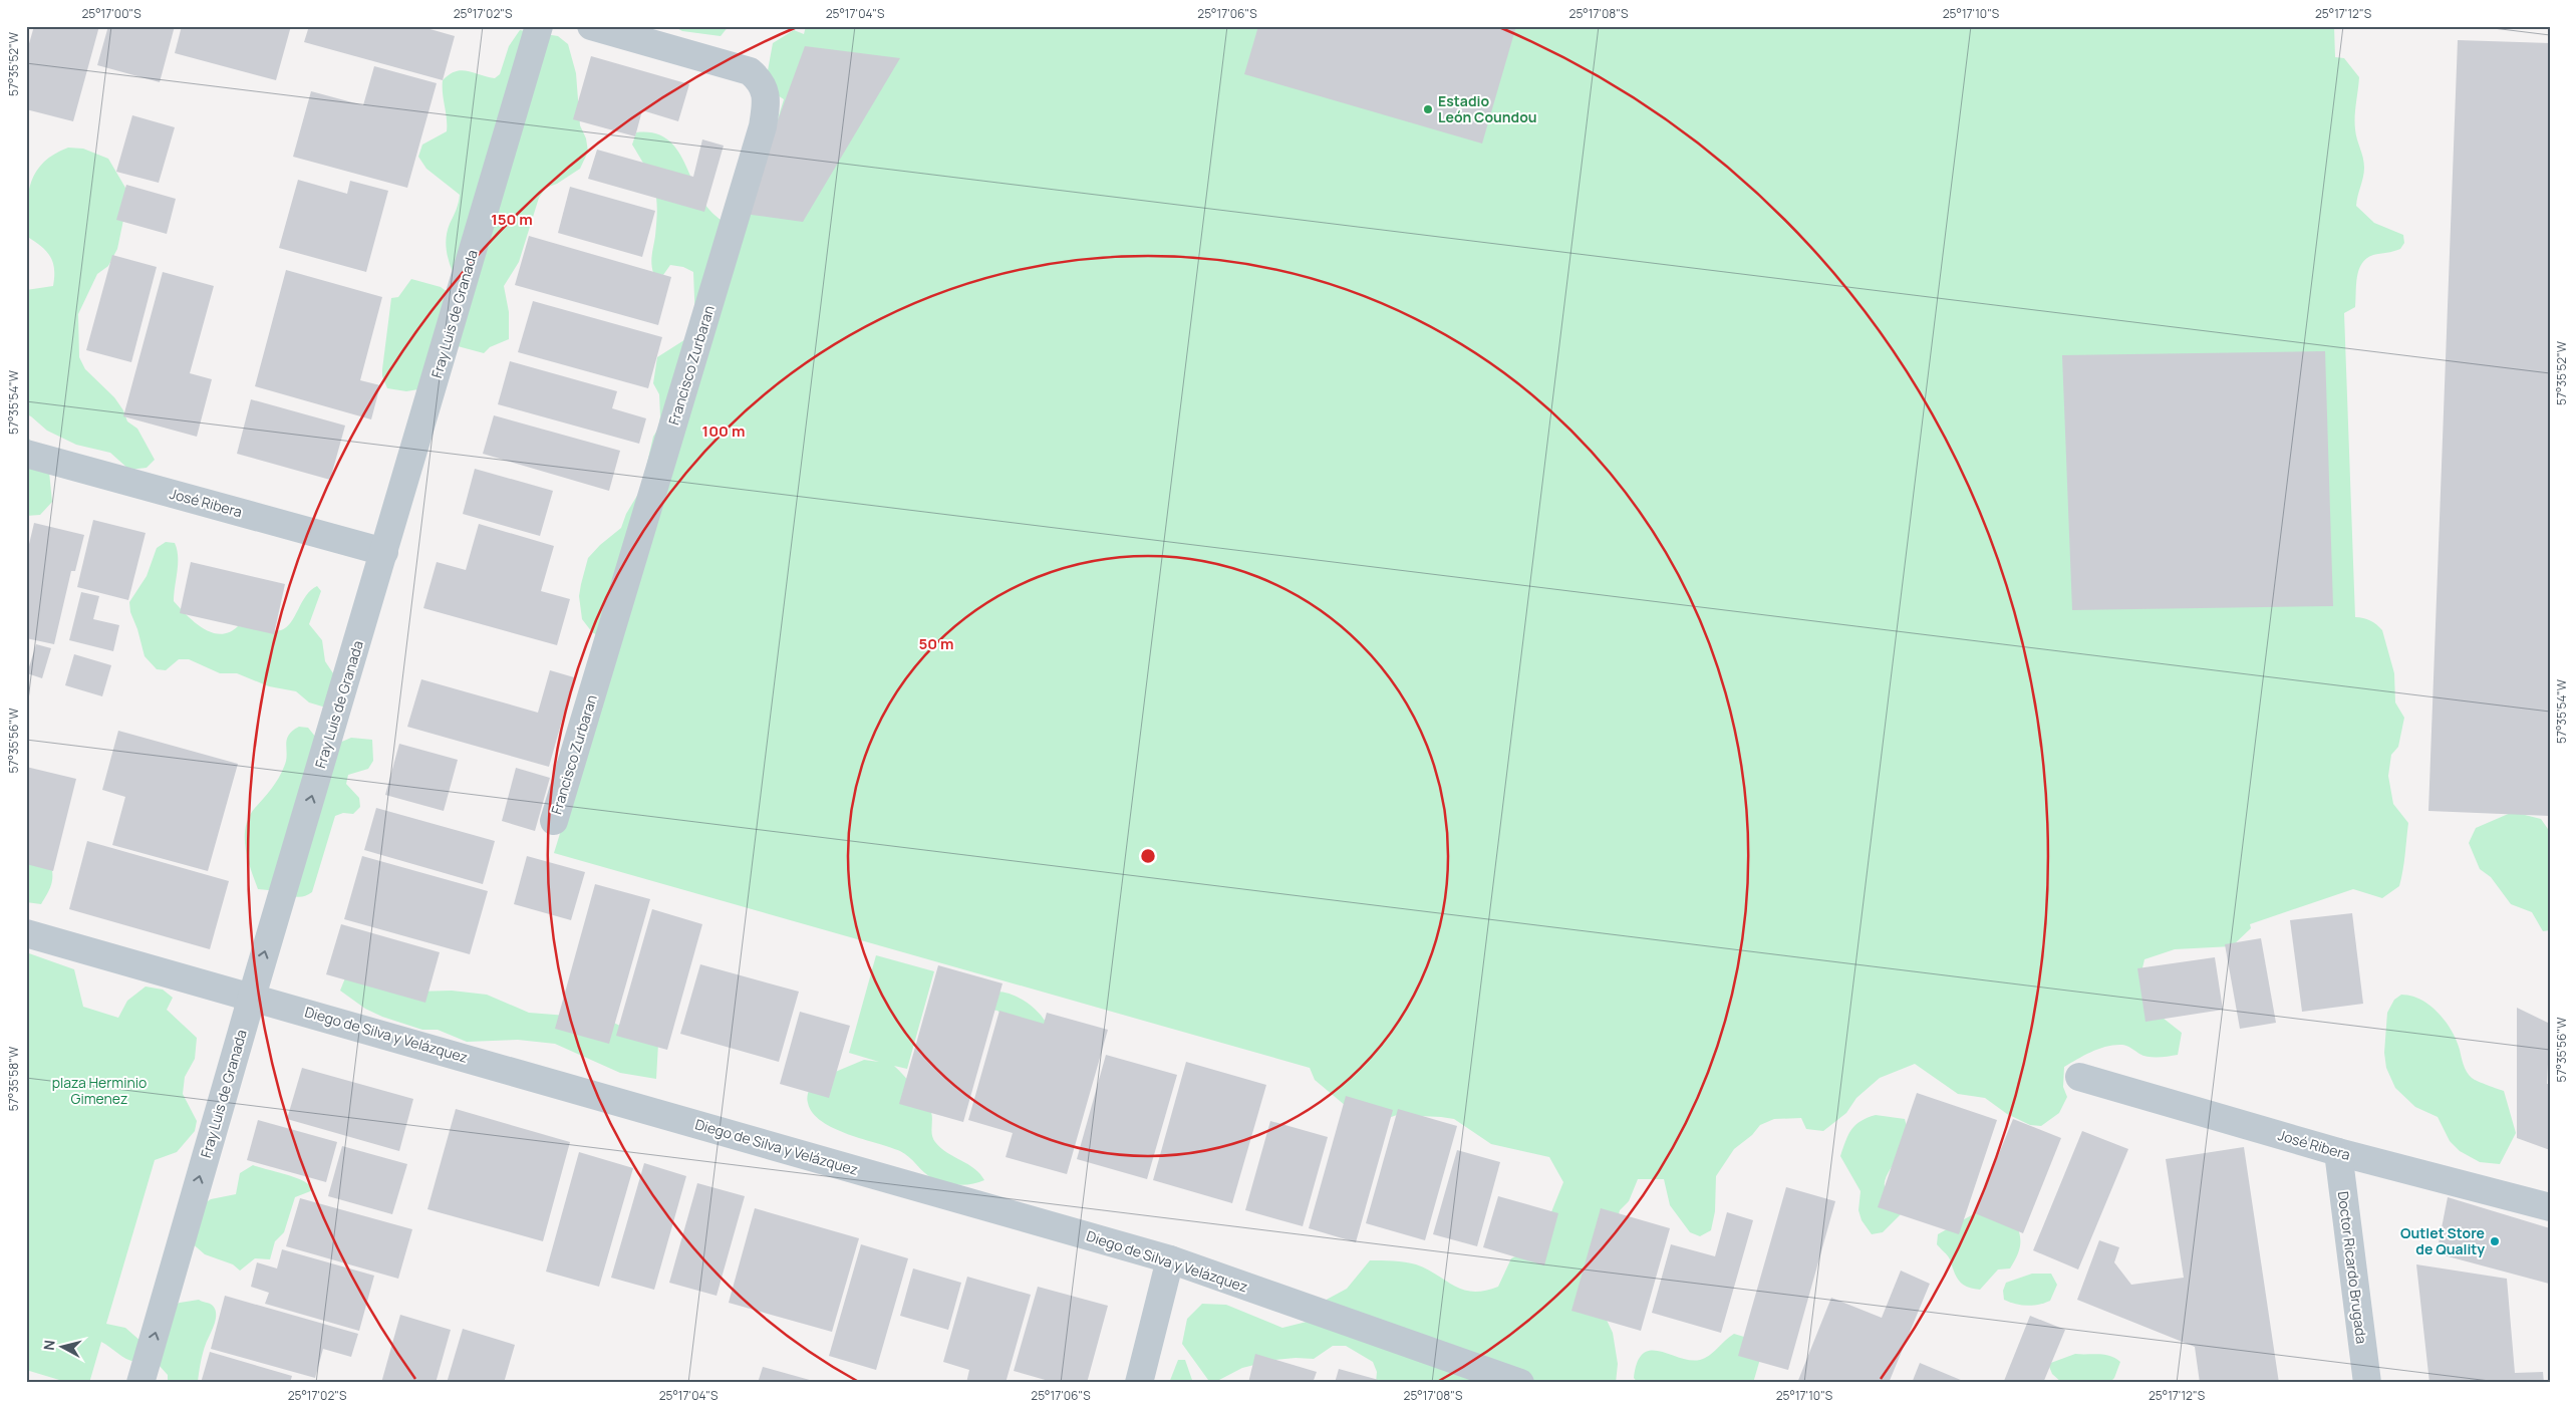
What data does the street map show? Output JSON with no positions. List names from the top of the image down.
{
  "streets": {
    "street": [
      "Fray Luis de Granada",
      "Francisco Zurbaran",
      "José Ribera",
      "Diego de Silva y Velázquez",
      "Doctor Ricardo Brugada"
    ]
  },
  "crossings": [
    ["Fray Luis de Granada", "José Ribera"],
    ["Fray Luis de Granada", "Diego de Silva y Velázquez"],
    ["José Ribera", "Doctor Ricardo Brugada"]
  ],
  "one_way": ["Fray Luis de Granada"],
  "parks": ["plaza Herminio Gimenez"],
  "places": ["Estadio León Coundou", "Outlet Store de Quality"],
  "north": "left",
  "coordinates": [
    "25°17'00\"S",
    "25°17'02\"S",
    "25°17'04\"S",
    "25°17'06\"S",
    "25°17'08\"S",
    "25°17'10\"S",
    "25°17'12\"S",
    "57°35'52\"W",
    "57°35'54\"W",
    "57°35'56\"W",
    "57°35'58\"W"
  ],
  "rings": ["150 m", "100 m", "50 m"]
}
